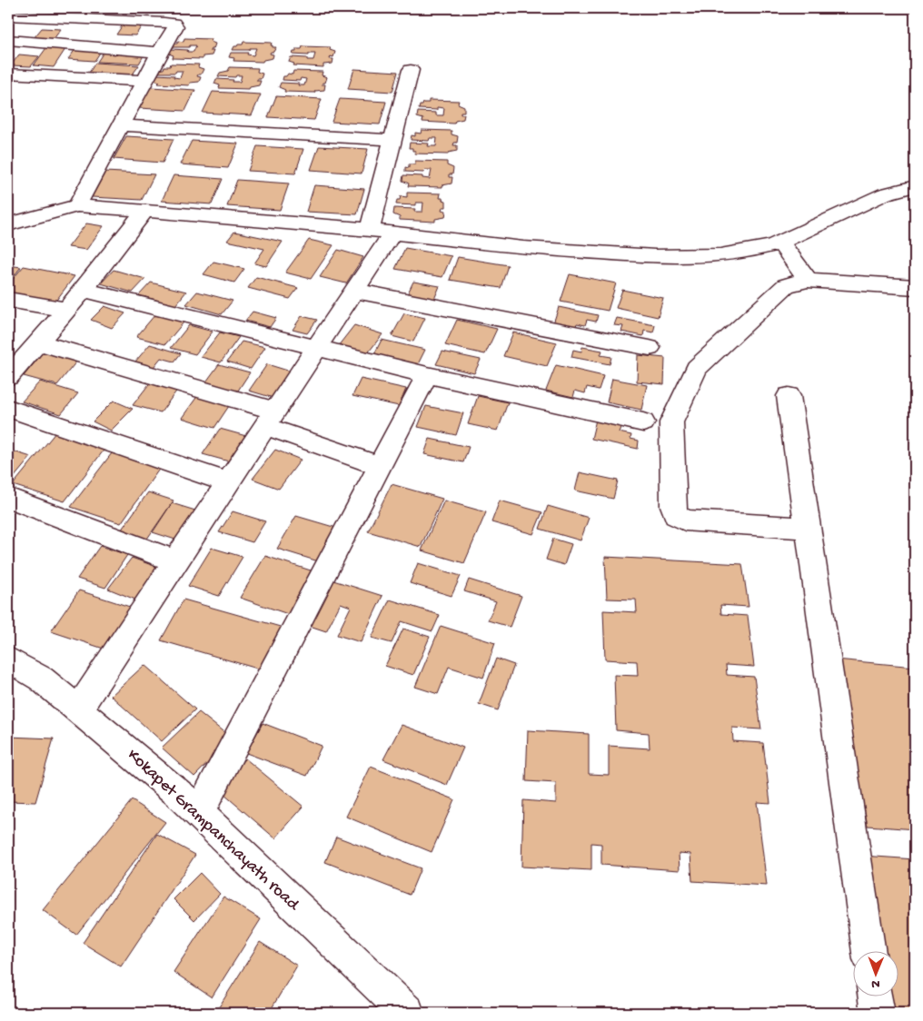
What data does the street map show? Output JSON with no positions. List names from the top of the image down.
{
  "streets": {
    "street": ["Kokapet Grampanchayath road"]
  },
  "north": "bottom"
}
